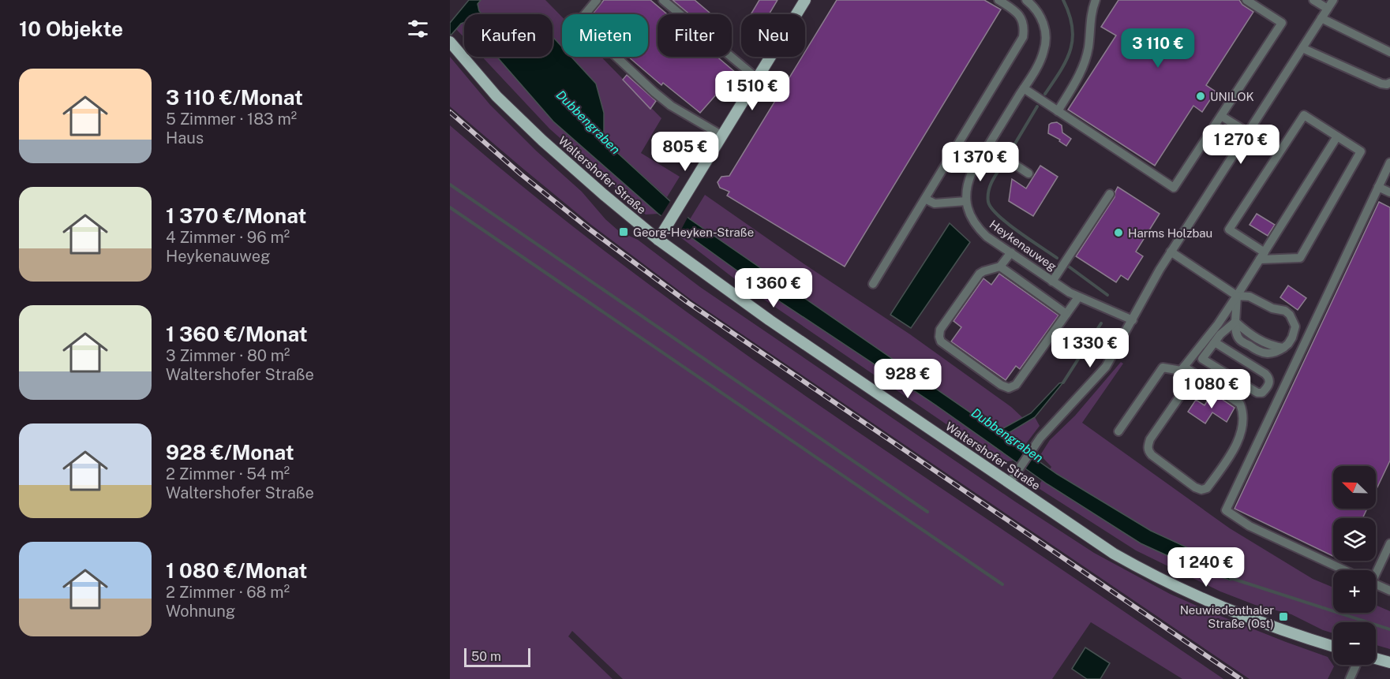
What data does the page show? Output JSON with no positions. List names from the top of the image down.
{
  "streets": {
    "main road": ["Waltershofer Straße"],
    "street": ["Heykenauweg"]
  },
  "water": ["Dubbengraben"],
  "places": {
    "other": ["UNILOK", "Harms Holzbau"],
    "transit": ["Georg-Heyken-Straße", "Neuwiedenthaler Straße (Ost)"]
  },
  "scale_bar": "50 m",
  "north": "top left",
  "page": {
    "heading": "10 Objekte",
    "chip": [
      "Kaufen",
      "Mieten",
      "Filter",
      "Neu"
    ],
    "price": [
      "3 110 €",
      "1 510 €",
      "1 270 €",
      "805 €",
      "1 370 €",
      "1 360 €",
      "1 330 €",
      "928 €",
      "1 080 €",
      "1 240 €"
    ],
    "list": [
      {
        "name": "3 110 €/Monat",
        "note": "5 Zimmer · 183 m² · Haus"
      },
      {
        "name": "1 370 €/Monat",
        "note": "4 Zimmer · 96 m² · Heykenauweg"
      },
      {
        "name": "1 360 €/Monat",
        "note": "3 Zimmer · 80 m² · Waltershofer Straße"
      },
      {
        "name": "928 €/Monat",
        "note": "2 Zimmer · 54 m² · Waltershofer Straße"
      },
      {
        "name": "1 080 €/Monat",
        "note": "2 Zimmer · 68 m² · Wohnung"
      }
    ],
    "map_buttons": ["+", "−"],
    "scale": "50 m"
  }
}
